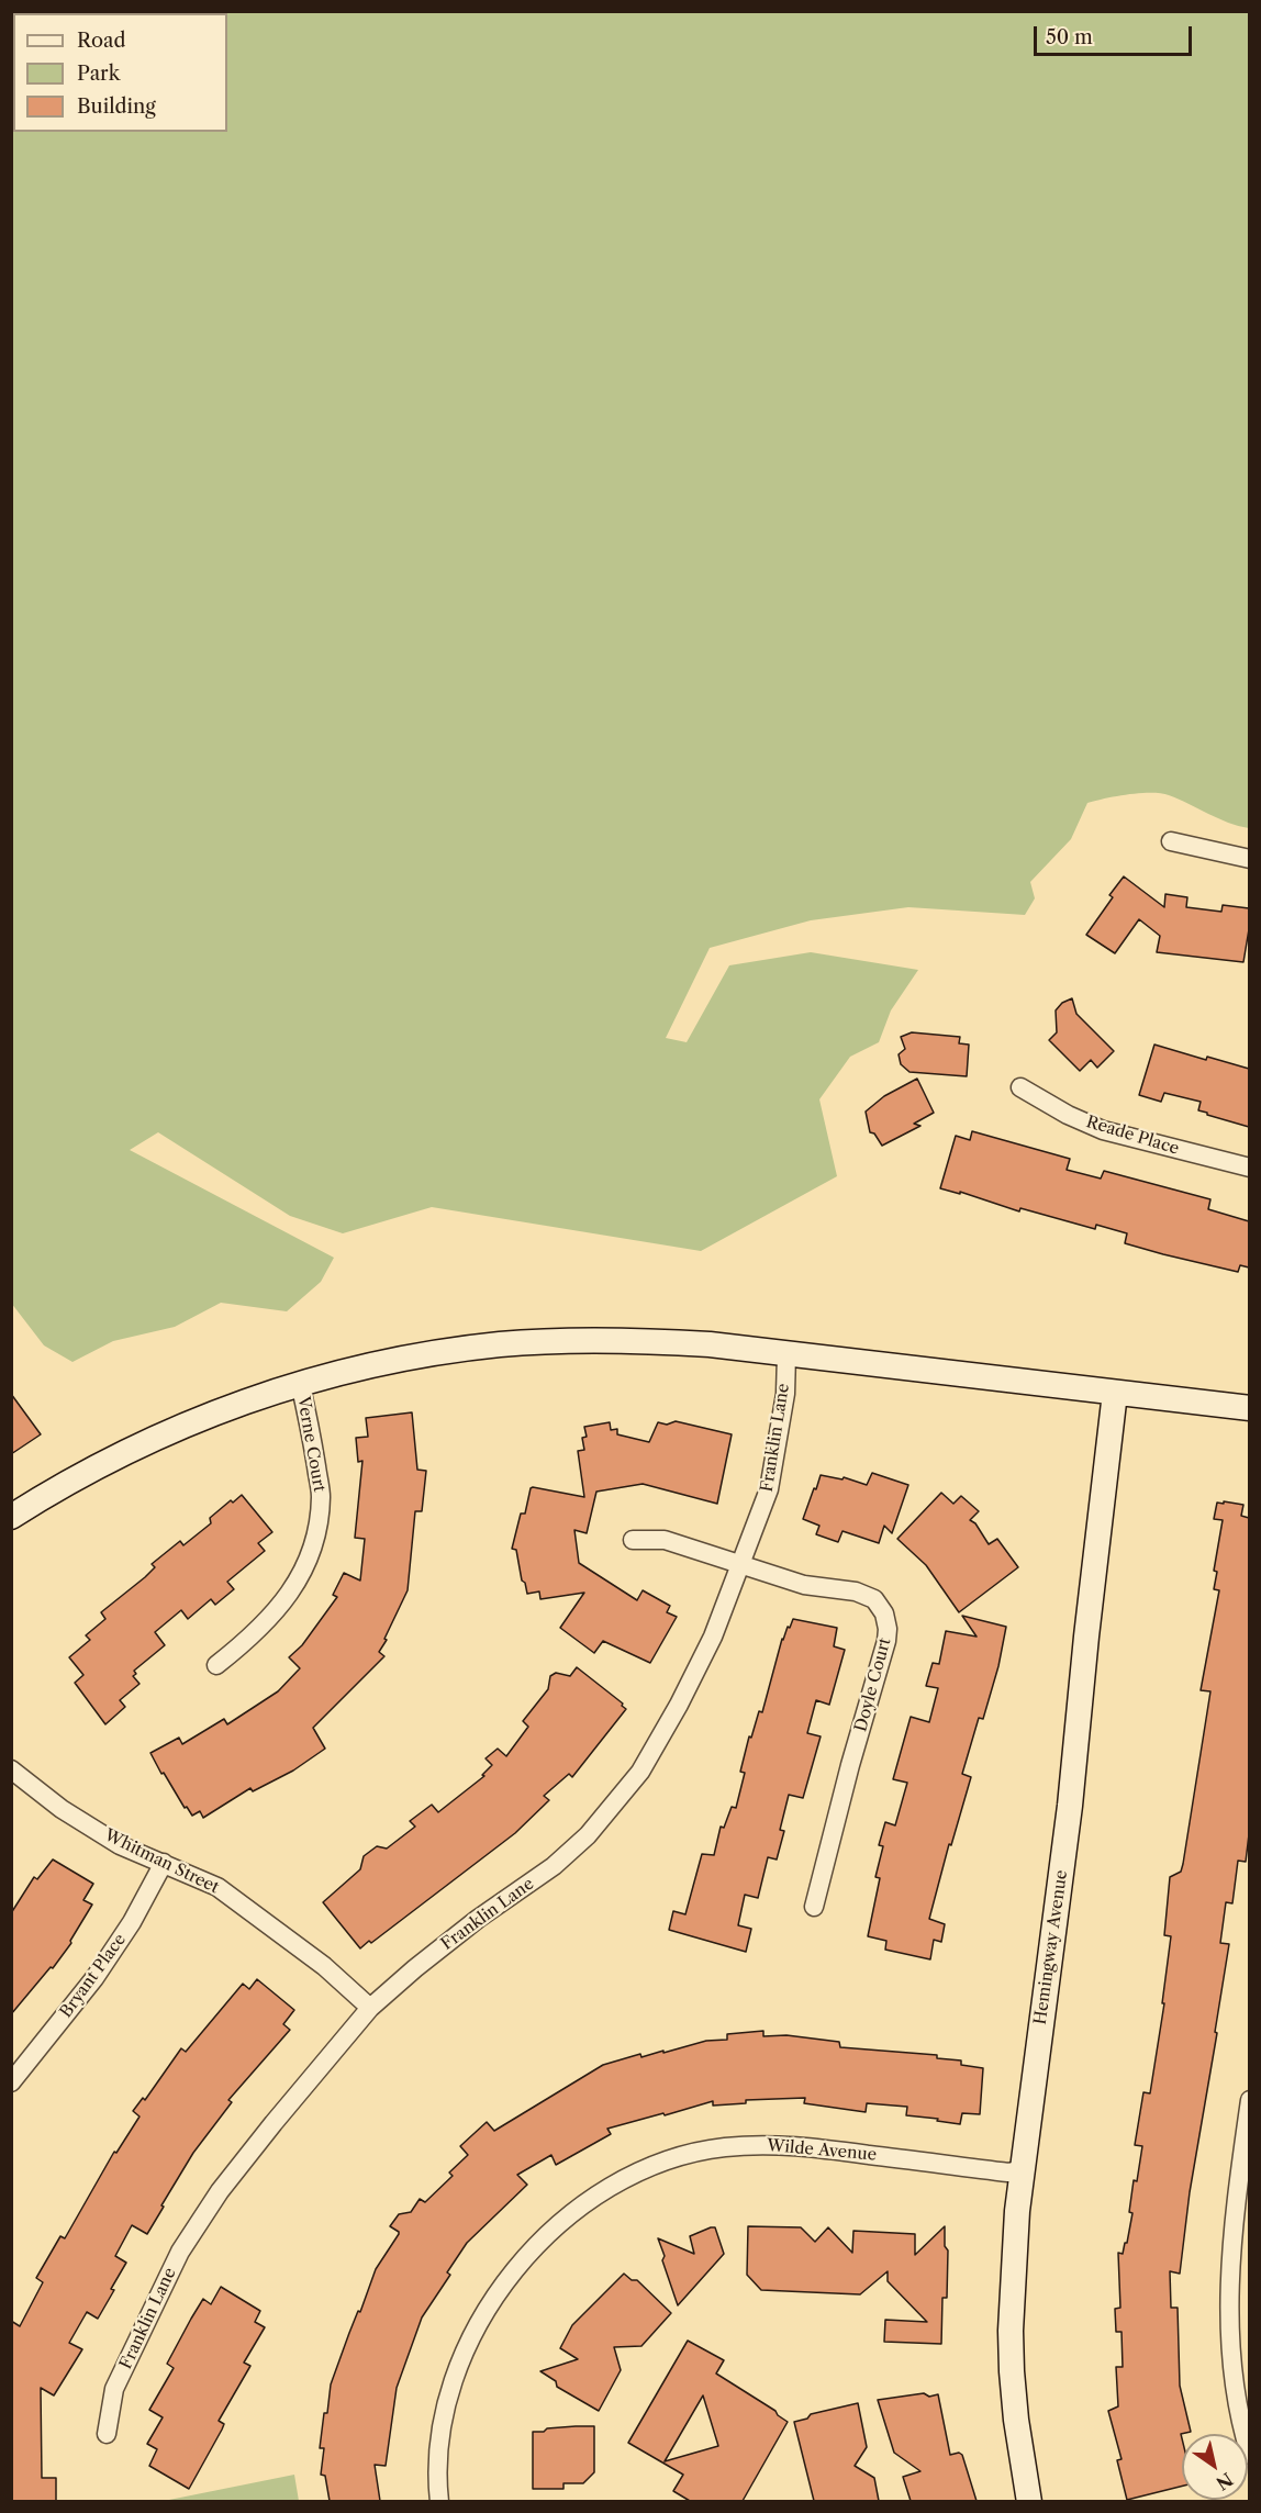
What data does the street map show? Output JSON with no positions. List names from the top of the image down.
{
  "streets": {
    "main road": ["Hemingway Avenue"],
    "street": [
      "Reade Place",
      "Franklin Lane",
      "Verne Court",
      "Doyle Court",
      "Whitman Street",
      "Bryant Place",
      "Wilde Avenue"
    ]
  },
  "crossings": [
    ["Franklin Lane", "Doyle Court"],
    ["Franklin Lane", "Whitman Street"],
    ["Whitman Street", "Bryant Place"],
    ["Hemingway Avenue", "Wilde Avenue"]
  ],
  "legend": ["Road", "Park", "Building"],
  "scale_bar": "50 m",
  "north": "bottom right"
}
